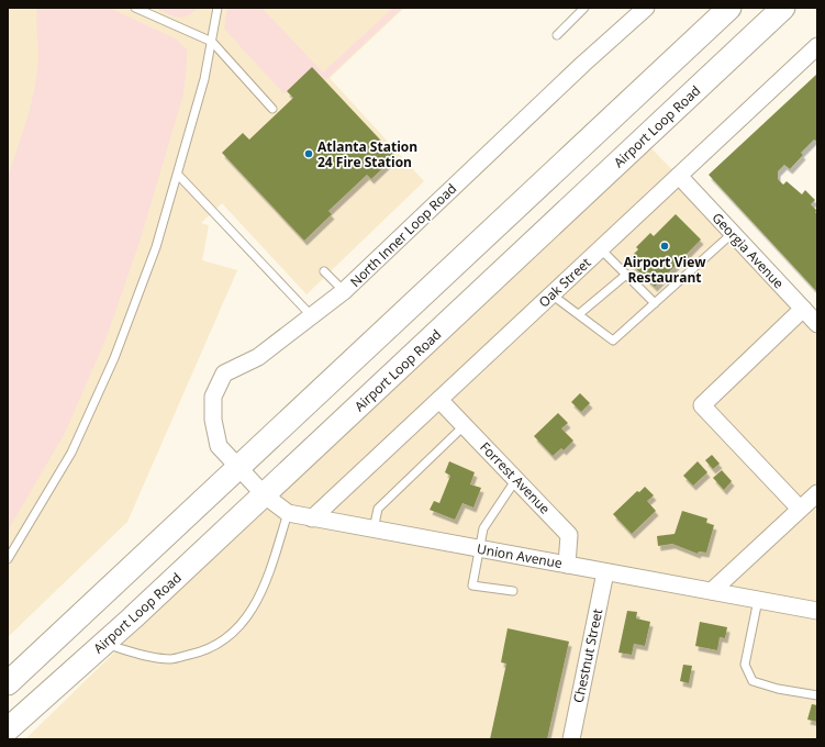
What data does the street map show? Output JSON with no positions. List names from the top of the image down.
{
  "streets": {
    "main road": ["Airport Loop Road"],
    "street": [
      "North Inner Loop Road",
      "Georgia Avenue",
      "Oak Street",
      "Forrest Avenue",
      "Union Avenue",
      "Chestnut Street"
    ]
  },
  "crossings": [
    ["Airport Loop Road", "Union Avenue"],
    ["North Inner Loop Road", "Union Avenue"],
    ["Georgia Avenue", "Oak Street"],
    ["Oak Street", "Forrest Avenue"],
    ["Oak Street", "Union Avenue"],
    ["Forrest Avenue", "Union Avenue"],
    ["Union Avenue", "Chestnut Street"]
  ],
  "places": ["Atlanta Station 24 Fire Station", "Airport View Restaurant"]
}
